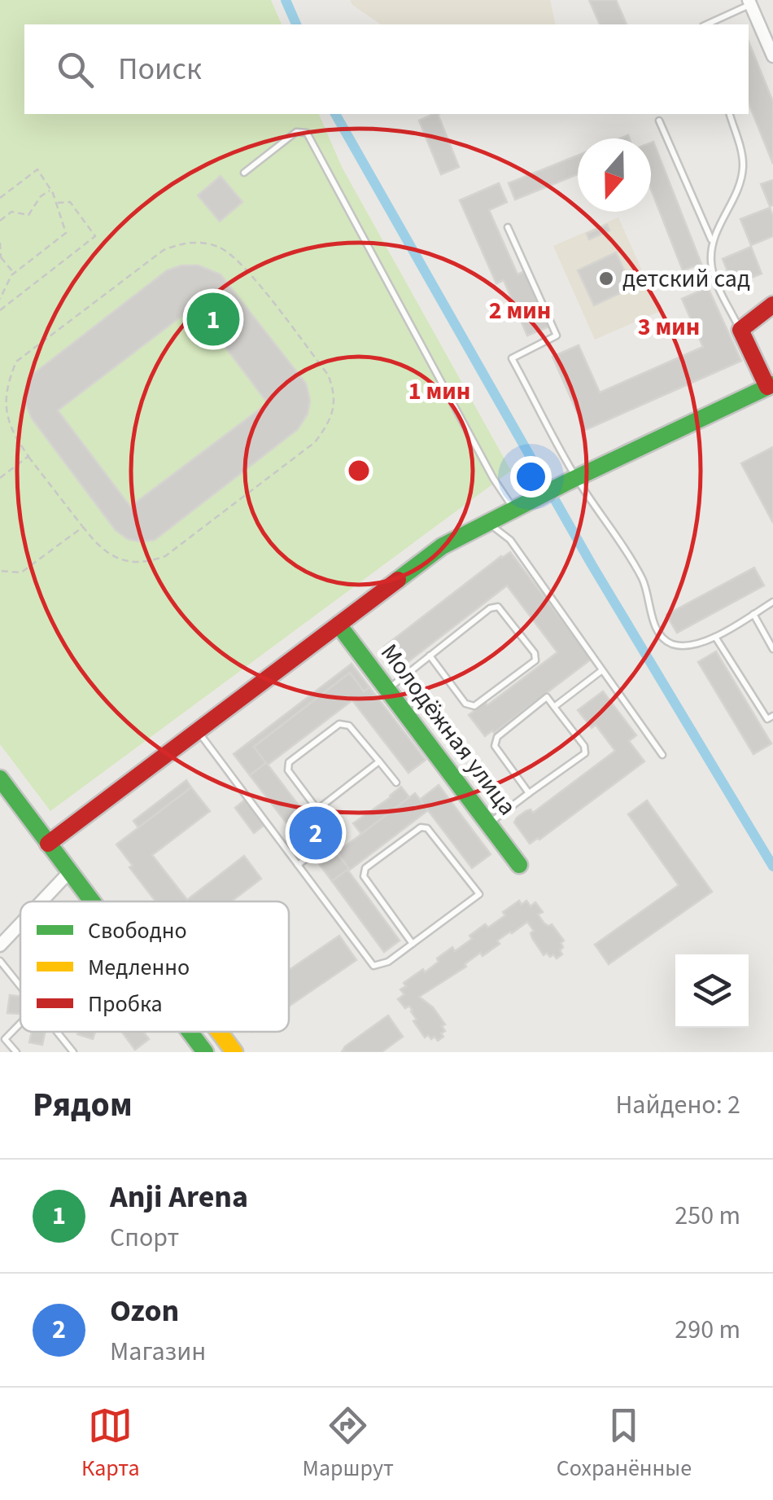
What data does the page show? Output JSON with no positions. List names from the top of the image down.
{
  "streets": {
    "street": ["Молодёжная улица"]
  },
  "places": ["детский сад"],
  "legend": ["Свободно", "Медленно", "Пробка"],
  "north": "bottom",
  "page": {
    "search": "Поиск",
    "pins": ["1", "2"],
    "heading": ["Рядом", "Найдено: 2"],
    "list": [
      {
        "mark": "1",
        "name": "Anji Arena",
        "note": "Спорт",
        "value": "250 m"
      },
      {
        "mark": "2",
        "name": "Ozon",
        "note": "Магазин",
        "value": "290 m"
      }
    ],
    "nav": ["Карта", "Маршрут", "Сохранённые"]
  },
  "rings": ["2 мин", "3 мин", "1 мин"]
}
